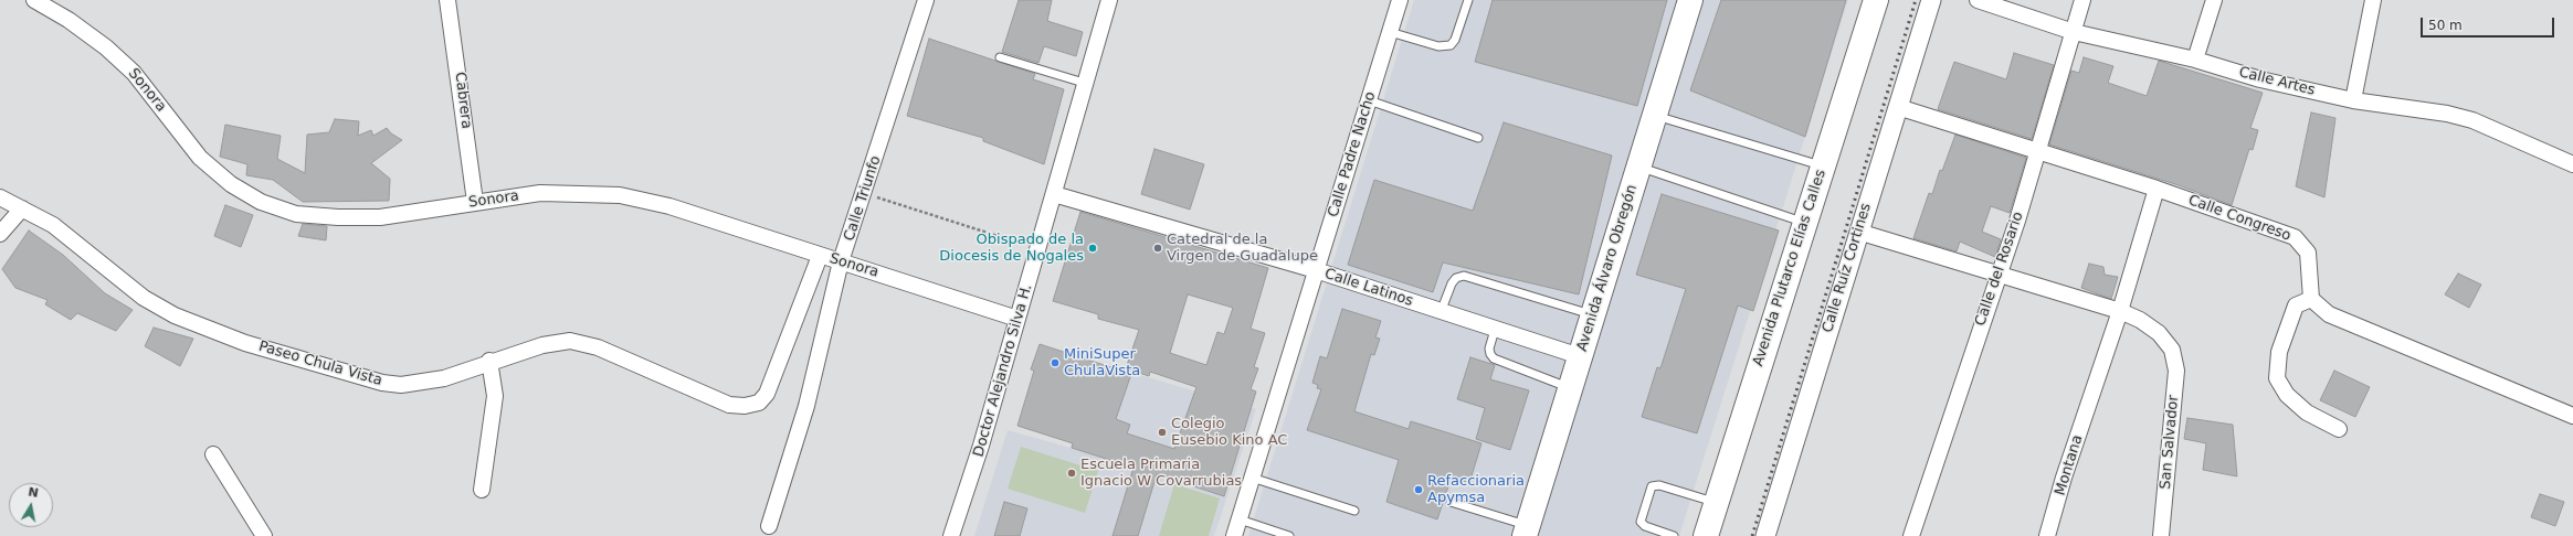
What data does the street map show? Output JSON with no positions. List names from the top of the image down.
{
  "streets": {
    "highway": ["Avenida Álvaro Obregón", "Avenida Plutarco Elías Calles"],
    "street": [
      "Calle Artes",
      "Sonora",
      "Cabrera",
      "Calle Padre Nacho",
      "Calle Triunfo",
      "Calle Congreso",
      "Calle Ruíz Cortines",
      "Calle del Rosario",
      "Calle Latinos",
      "Paseo Chula Vista",
      "Doctor Alejandro Silva H.",
      "San Salvador",
      "Montana"
    ]
  },
  "crossings": [
    ["Calle Artes", "Calle del Rosario"],
    ["Sonora", "Cabrera"],
    ["Sonora", "Calle Triunfo"],
    ["Sonora", "Paseo Chula Vista"],
    ["Sonora", "Doctor Alejandro Silva H."],
    ["Calle Padre Nacho", "Calle Latinos"],
    ["Calle Congreso", "Calle Ruíz Cortines"],
    ["Calle Congreso", "Calle del Rosario"],
    ["Calle Congreso", "Montana"],
    ["Avenida Álvaro Obregón", "Calle Latinos"],
    ["Calle Latinos", "Doctor Alejandro Silva H."],
    ["San Salvador", "Montana"]
  ],
  "places": [
    "Obispado de la Diocesis de Nogales",
    "Catedral de la Virgen de Guadalupe",
    "MiniSuper ChulaVista",
    "Colegio Eusebio Kino AC",
    "Escuela Primaria Ignacio W Covarrubias",
    "Refaccionaria Apymsa"
  ],
  "scale_bar": "50 m",
  "north": "top"
}
